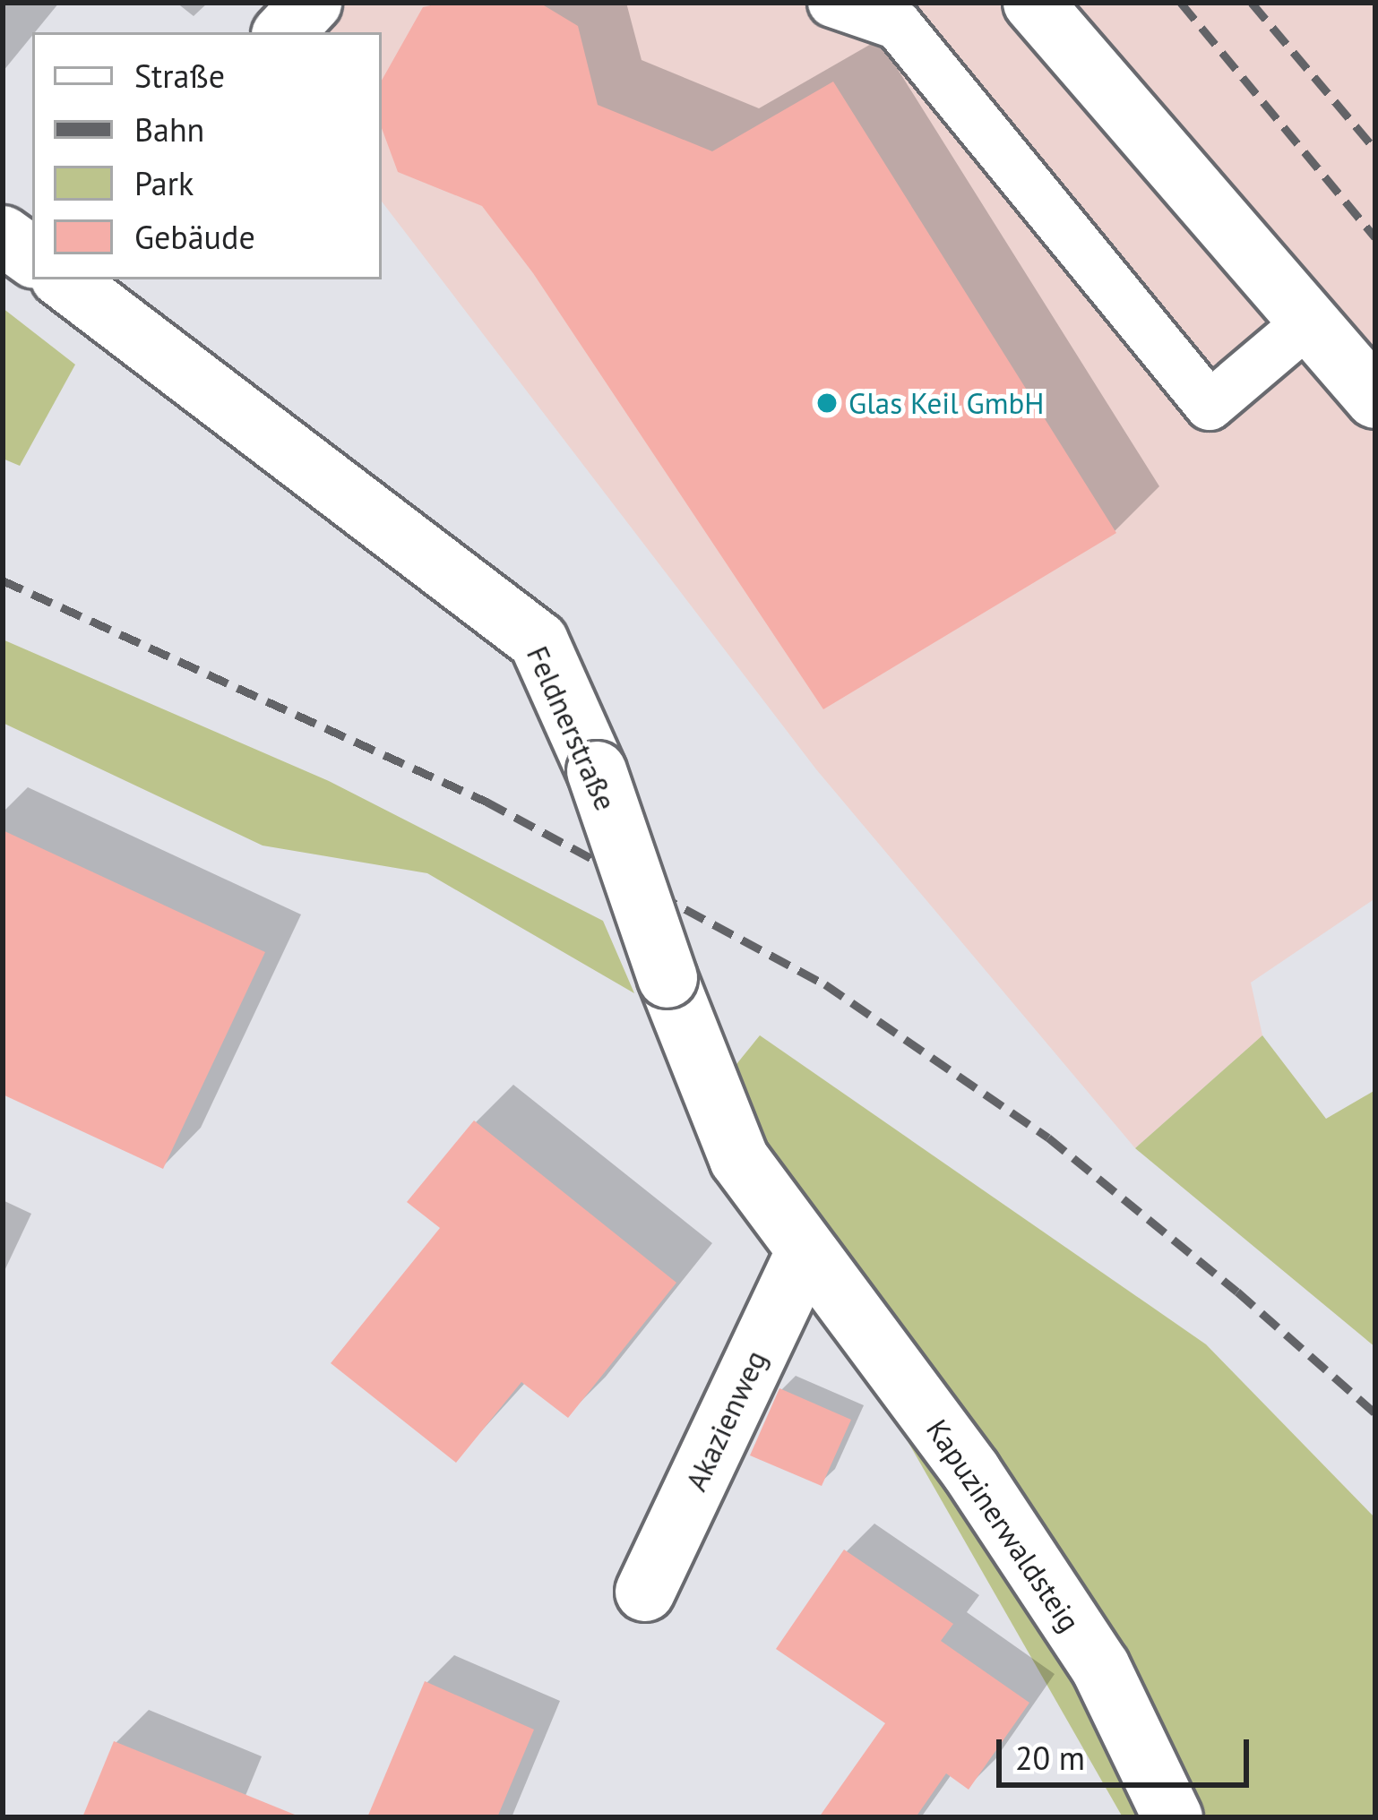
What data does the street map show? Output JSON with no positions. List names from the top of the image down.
{
  "streets": {
    "street": ["Feldnerstraße", "Akazienweg", "Kapuzinerwaldsteig"]
  },
  "crossings": [
    ["Feldnerstraße", "Akazienweg"],
    ["Feldnerstraße", "Kapuzinerwaldsteig"],
    ["Akazienweg", "Kapuzinerwaldsteig"]
  ],
  "places": ["Glas Keil GmbH"],
  "legend": [
    "Straße",
    "Bahn",
    "Park",
    "Gebäude"
  ],
  "scale_bar": "20 m"
}
